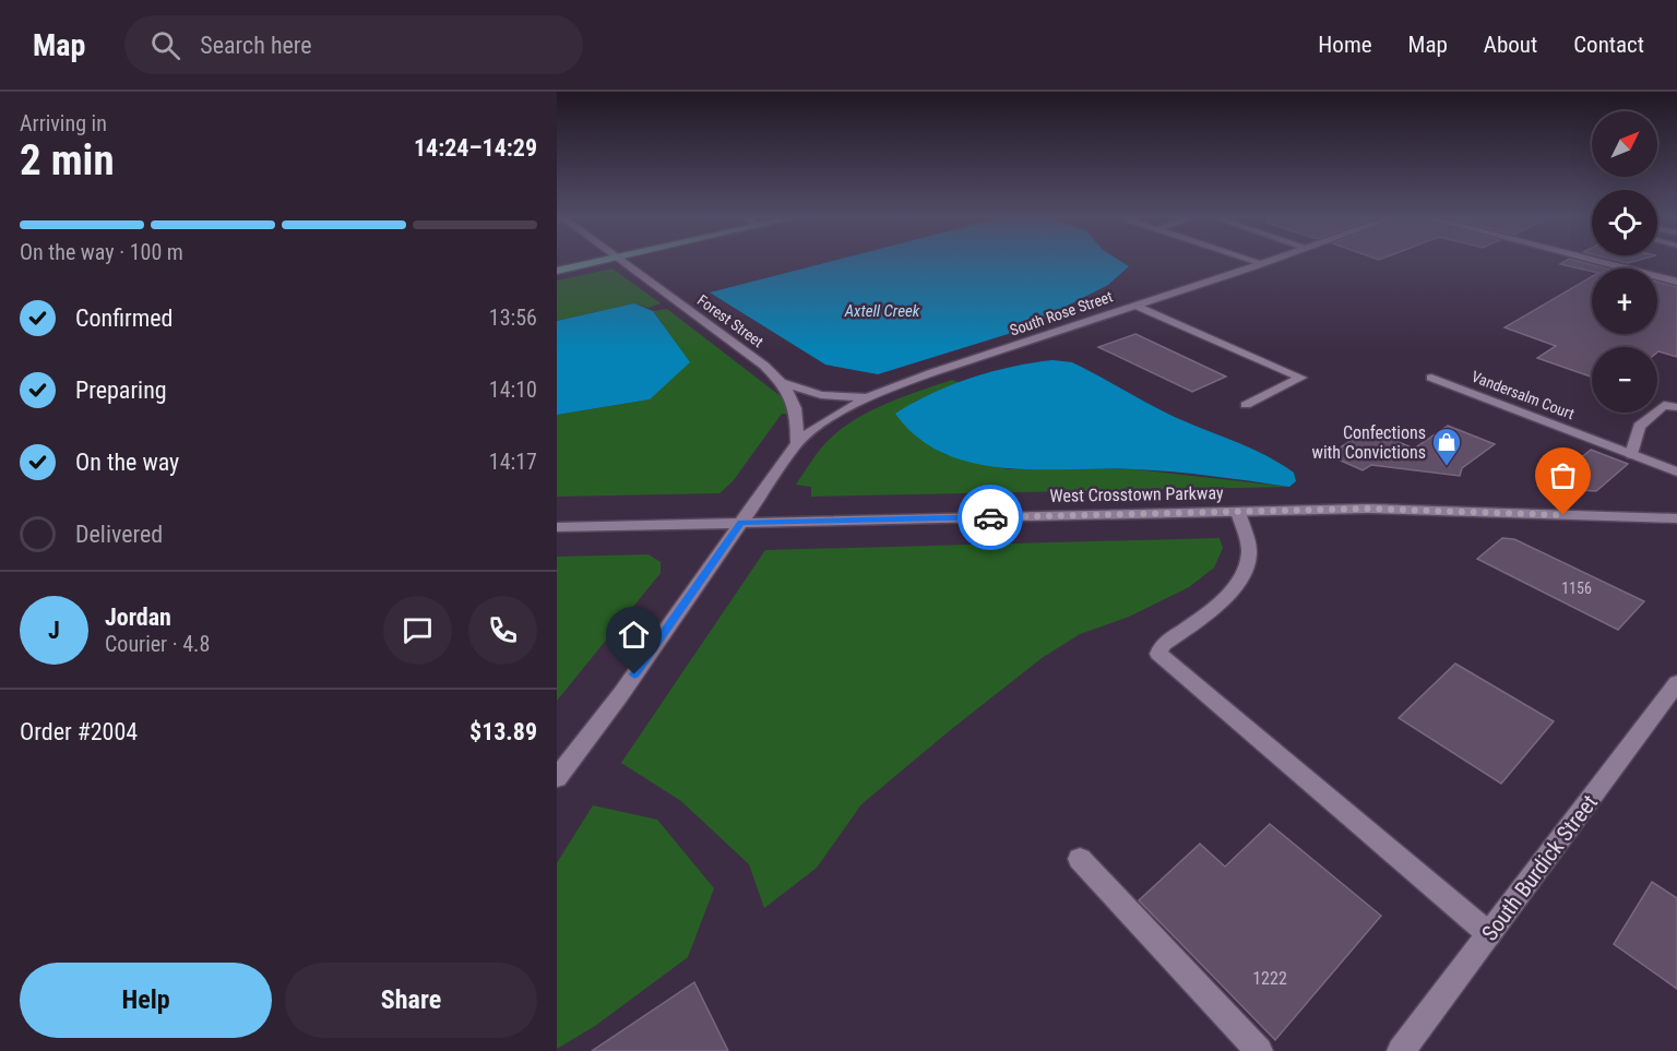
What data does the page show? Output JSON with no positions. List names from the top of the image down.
{
  "streets": {
    "street": [
      "South Rose Street",
      "Forest Street",
      "Vandersalm Court",
      "West Crosstown Parkway",
      "South Burdick Street"
    ]
  },
  "crossings": [
    ["South Rose Street", "Forest Street"],
    ["South Rose Street", "West Crosstown Parkway"]
  ],
  "water": ["Axtell Creek"],
  "places": {
    "shop": ["Confections with Convictions"]
  },
  "house_numbers": ["1156", "1222"],
  "north": "top right",
  "page": {
    "header": "Map",
    "search": "Search here",
    "nav": [
      "Home",
      "Map",
      "About",
      "Contact"
    ],
    "heading": ["2 min", "Arriving in", "14:24–14:29"],
    "panel": [
      "Jordan",
      "Courier · 4.8",
      "Order #2004",
      "$13.89"
    ],
    "map_buttons": ["+", "−"],
    "bar": "On the way · 100 m",
    "list": [
      ["Confirmed", "13:56"],
      ["Preparing", "14:10"],
      ["On the way", "14:17"],
      "Delivered"
    ],
    "round": "J",
    "buttons": ["Help", "Share"]
  }
}
